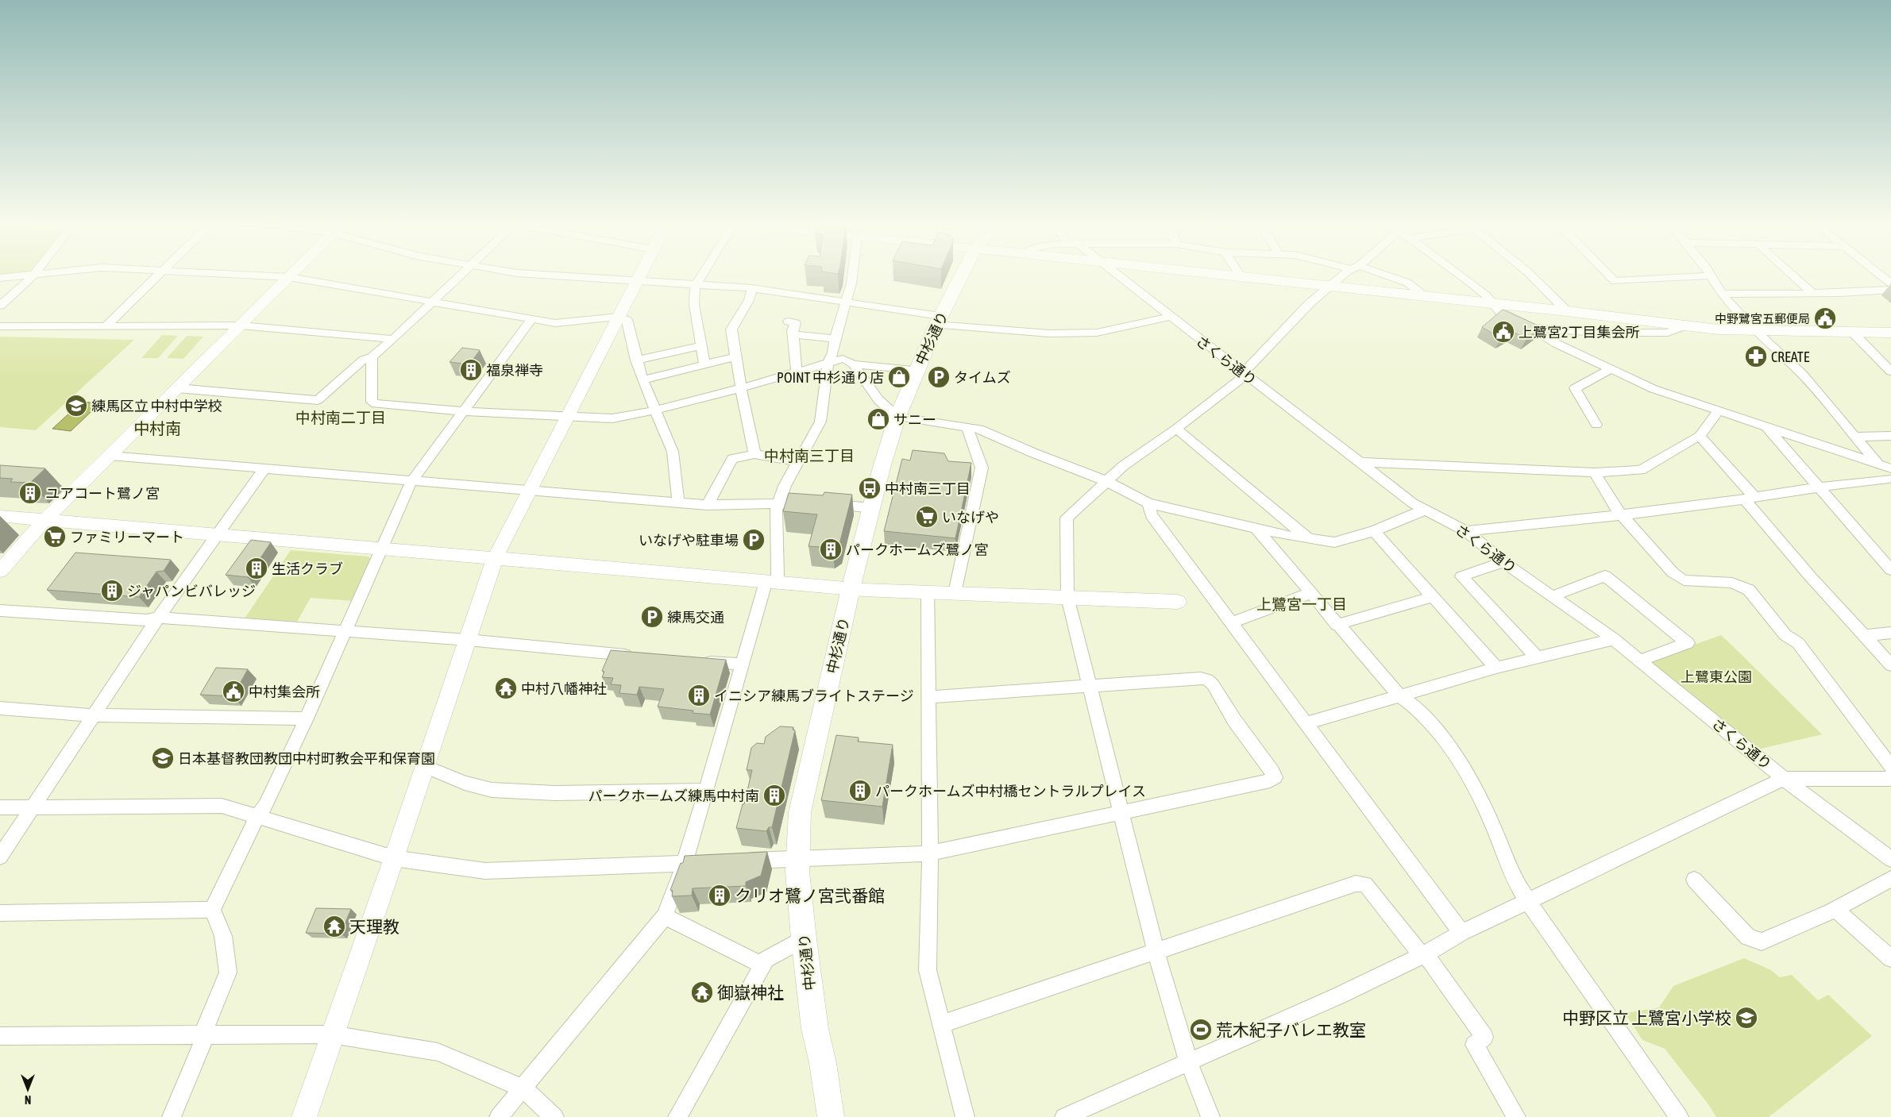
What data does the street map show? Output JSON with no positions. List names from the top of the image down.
{
  "streets": {
    "main road": ["中杉通り"],
    "street": ["さくら通り"]
  },
  "districts": [
    "中村南二丁目",
    "中村南",
    "中村南三丁目",
    "上鷺宮一丁目"
  ],
  "parks": ["上鷺東公園"],
  "places": {
    "public building": ["中野鷺宮五郵便局", "上鷺宮2丁目集会所", "中村集会所"],
    "pharmacy": ["CREATE"],
    "building": [
      "福泉禅寺",
      "ユアコート鷺ノ宮",
      "パークホームズ鷺ノ宮",
      "生活クラブ",
      "ジャパンビバレッジ",
      "イニシア練馬ブライトステージ",
      "パークホームズ中村橋セントラルプレイス",
      "パークホームズ練馬中村南",
      "クリオ鷺ノ宮弐番館"
    ],
    "shop": ["POINT 中杉通り店", "サニー"],
    "parking": ["タイムズ", "いなげや駐車場", "練馬交通"],
    "school or university": ["練馬区立 中村中学校", "日本基督教団教団中村町教会平和保育園", "中野区立 上鷺宮小学校"],
    "bus stop": ["中村南三丁目"],
    "supermarket": ["いなげや", "ファミリーマート"],
    "temple": ["中村八幡神社", "天理教", "御嶽神社"],
    "sports": ["荒木紀子バレエ教室"]
  },
  "north": "bottom"
}
